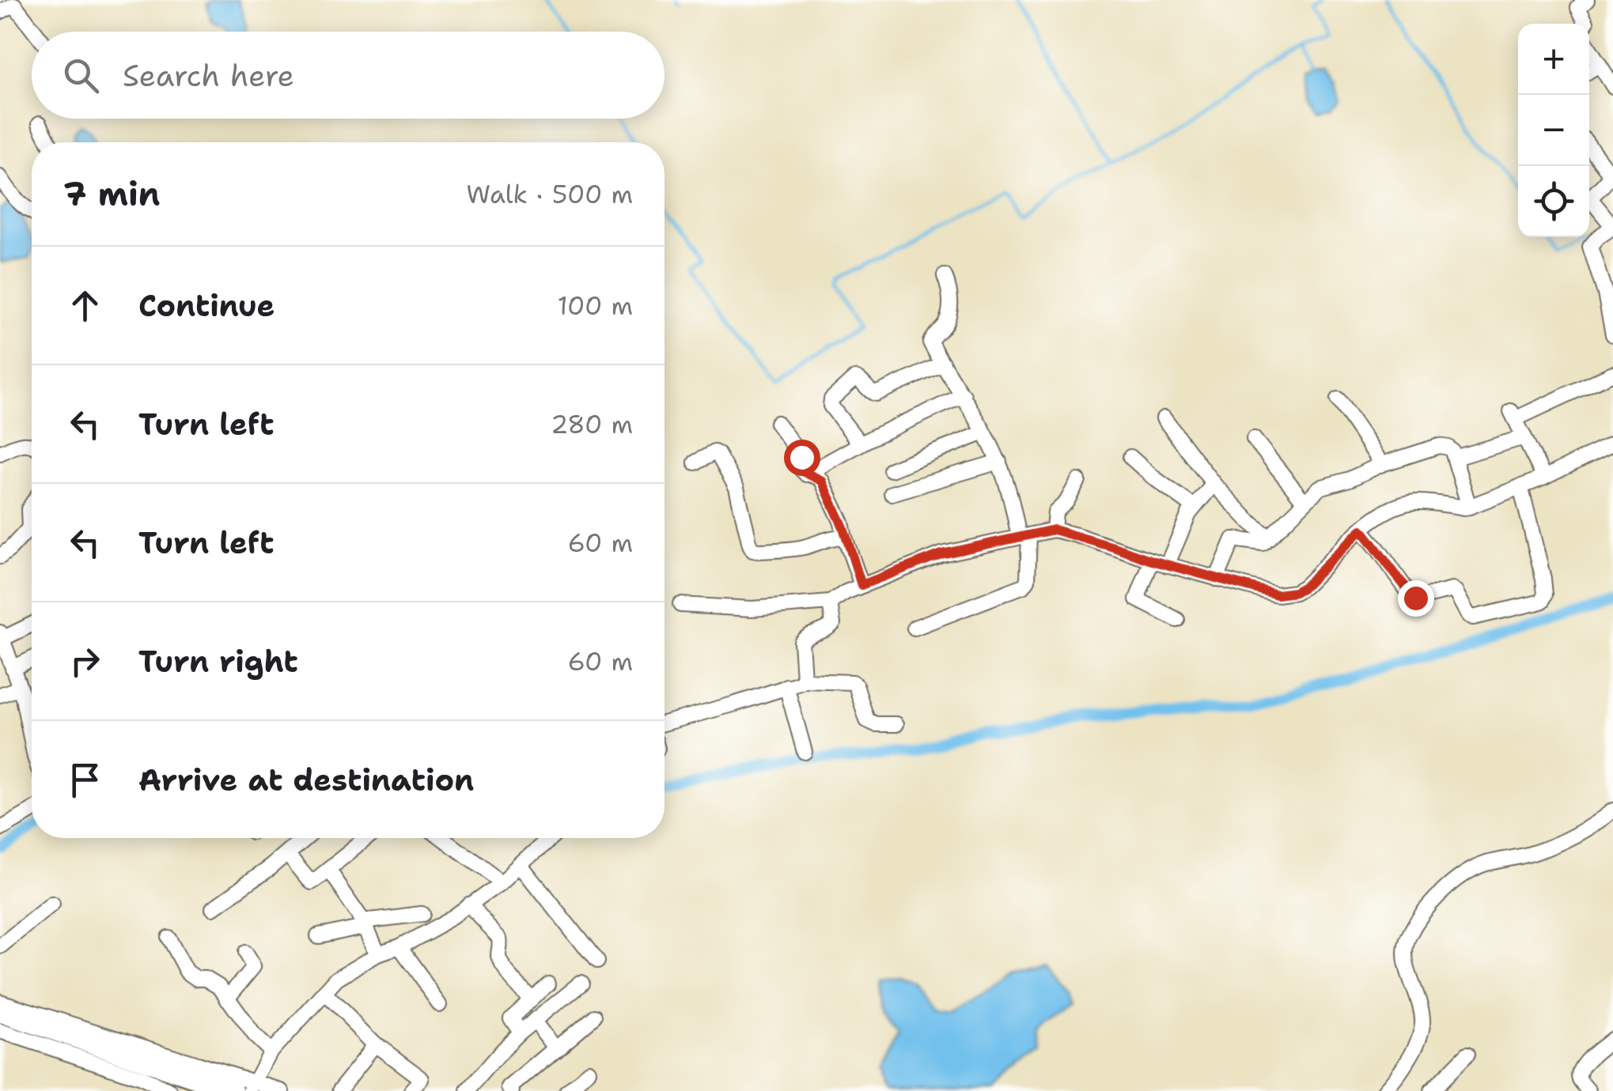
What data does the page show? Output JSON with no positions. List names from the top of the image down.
{
  "page": {
    "map_buttons": ["+", "−"],
    "search": "Search here",
    "heading": ["7 min", "Walk · 500 m"],
    "list": [
      ["Continue", "100 m"],
      ["Turn left", "280 m"],
      ["Turn left", "60 m"],
      ["Turn right", "60 m"],
      "Arrive at destination"
    ]
  }
}
